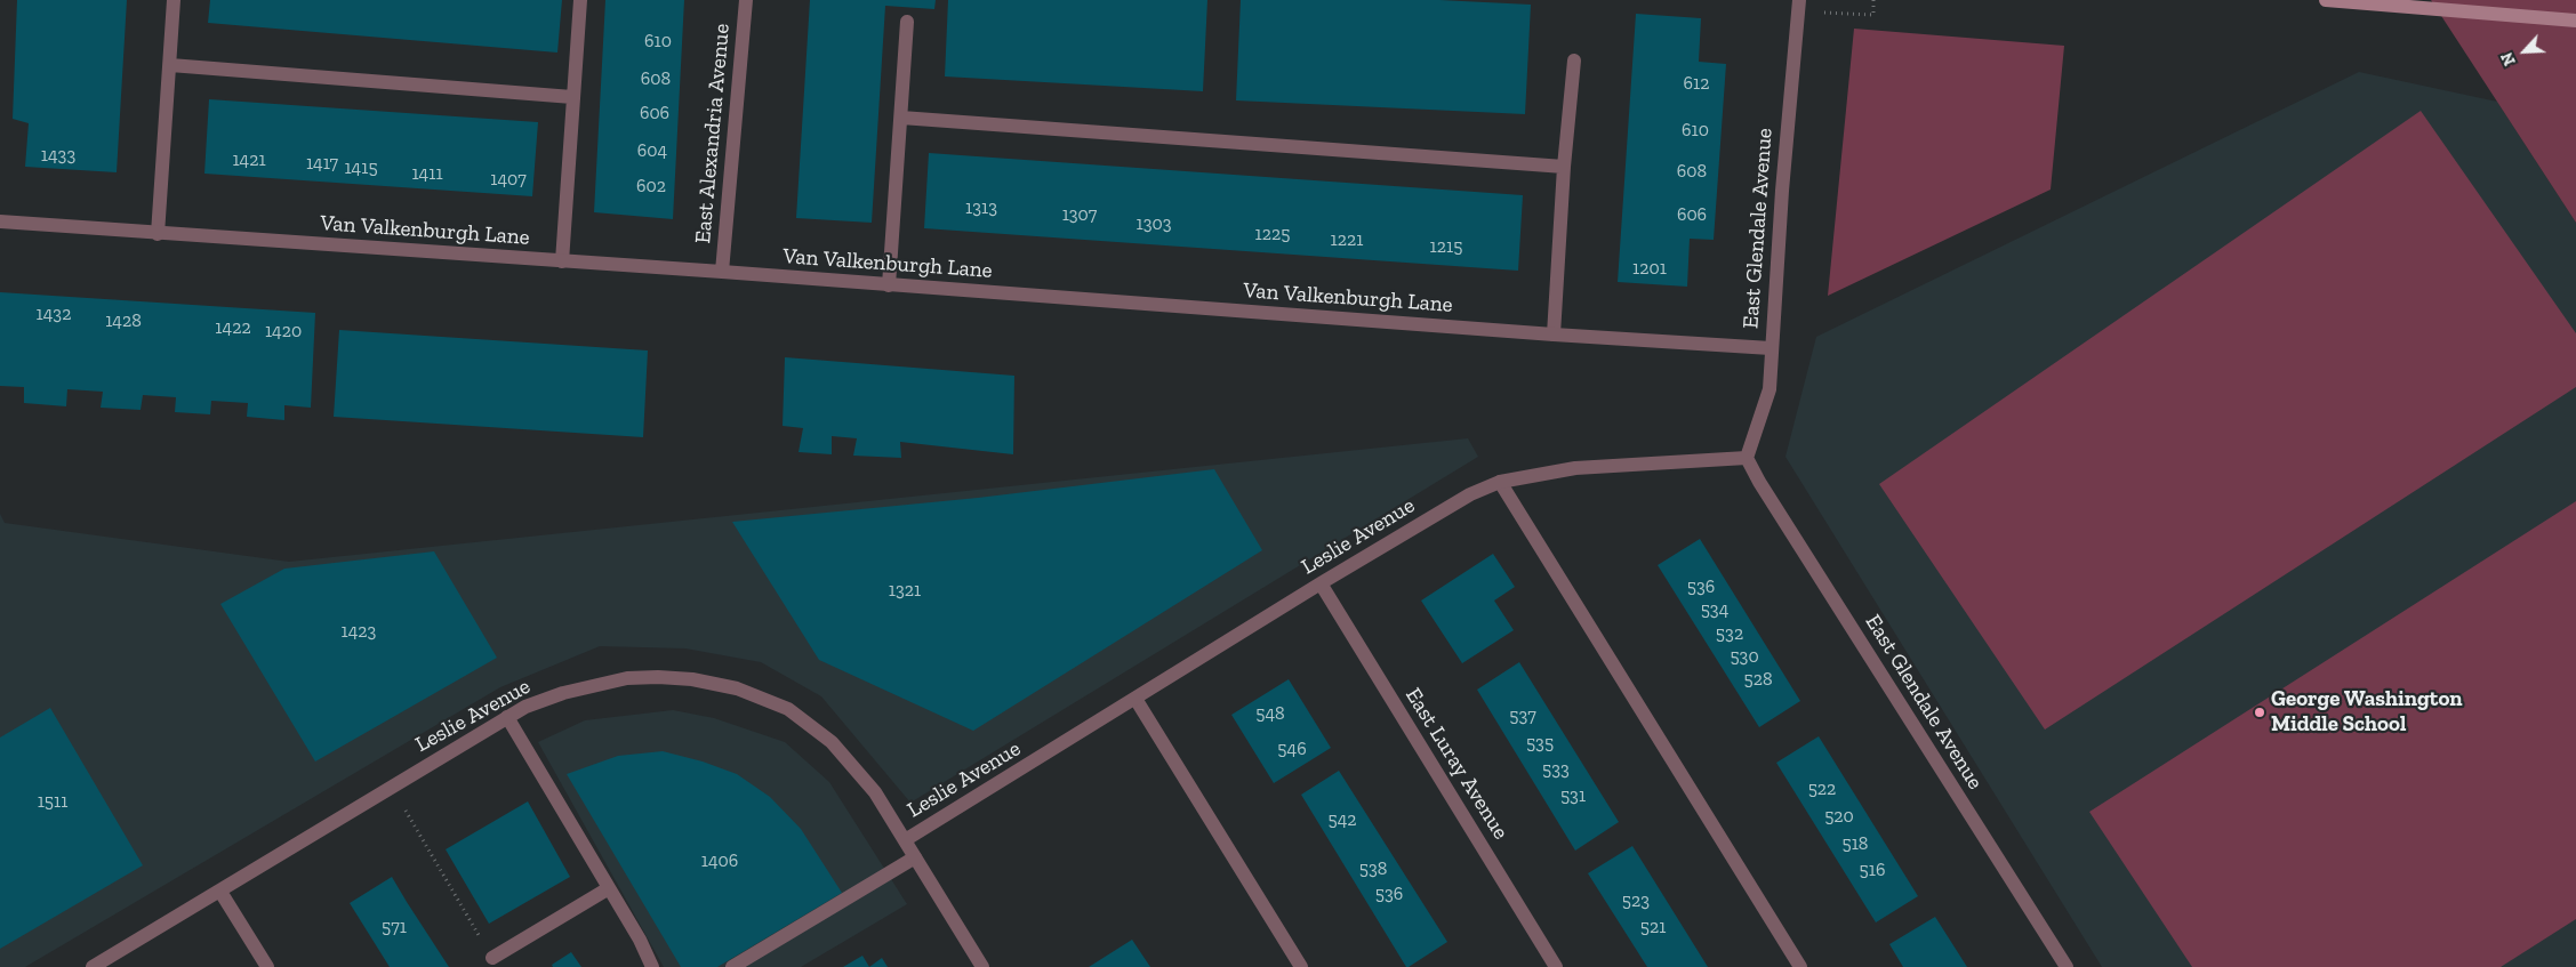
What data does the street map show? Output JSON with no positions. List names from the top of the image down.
{
  "streets": {
    "street": [
      "East Alexandria Avenue",
      "East Glendale Avenue",
      "Van Valkenburgh Lane",
      "Leslie Avenue",
      "East Luray Avenue"
    ]
  },
  "crossings": [
    ["East Alexandria Avenue", "Van Valkenburgh Lane"],
    ["East Glendale Avenue", "Van Valkenburgh Lane"],
    ["East Glendale Avenue", "Leslie Avenue"],
    ["Leslie Avenue", "East Luray Avenue"]
  ],
  "places": ["George Washington Middle School"],
  "house_numbers": [
    "610",
    "608",
    "612",
    "606",
    "610",
    "604",
    "1433",
    "1421",
    "1417",
    "1415",
    "608",
    "1411",
    "1407",
    "602",
    "1313",
    "1307",
    "606",
    "1303",
    "1225",
    "1221",
    "1215",
    "1201",
    "1432",
    "1428",
    "1422",
    "1420",
    "536",
    "1321",
    "534",
    "1423",
    "532",
    "530",
    "528",
    "548",
    "537",
    "535",
    "546",
    "533",
    "522",
    "531",
    "1511",
    "520",
    "542",
    "518",
    "1406",
    "538",
    "516",
    "536",
    "523",
    "571",
    "521"
  ],
  "north": "bottom left"
}
